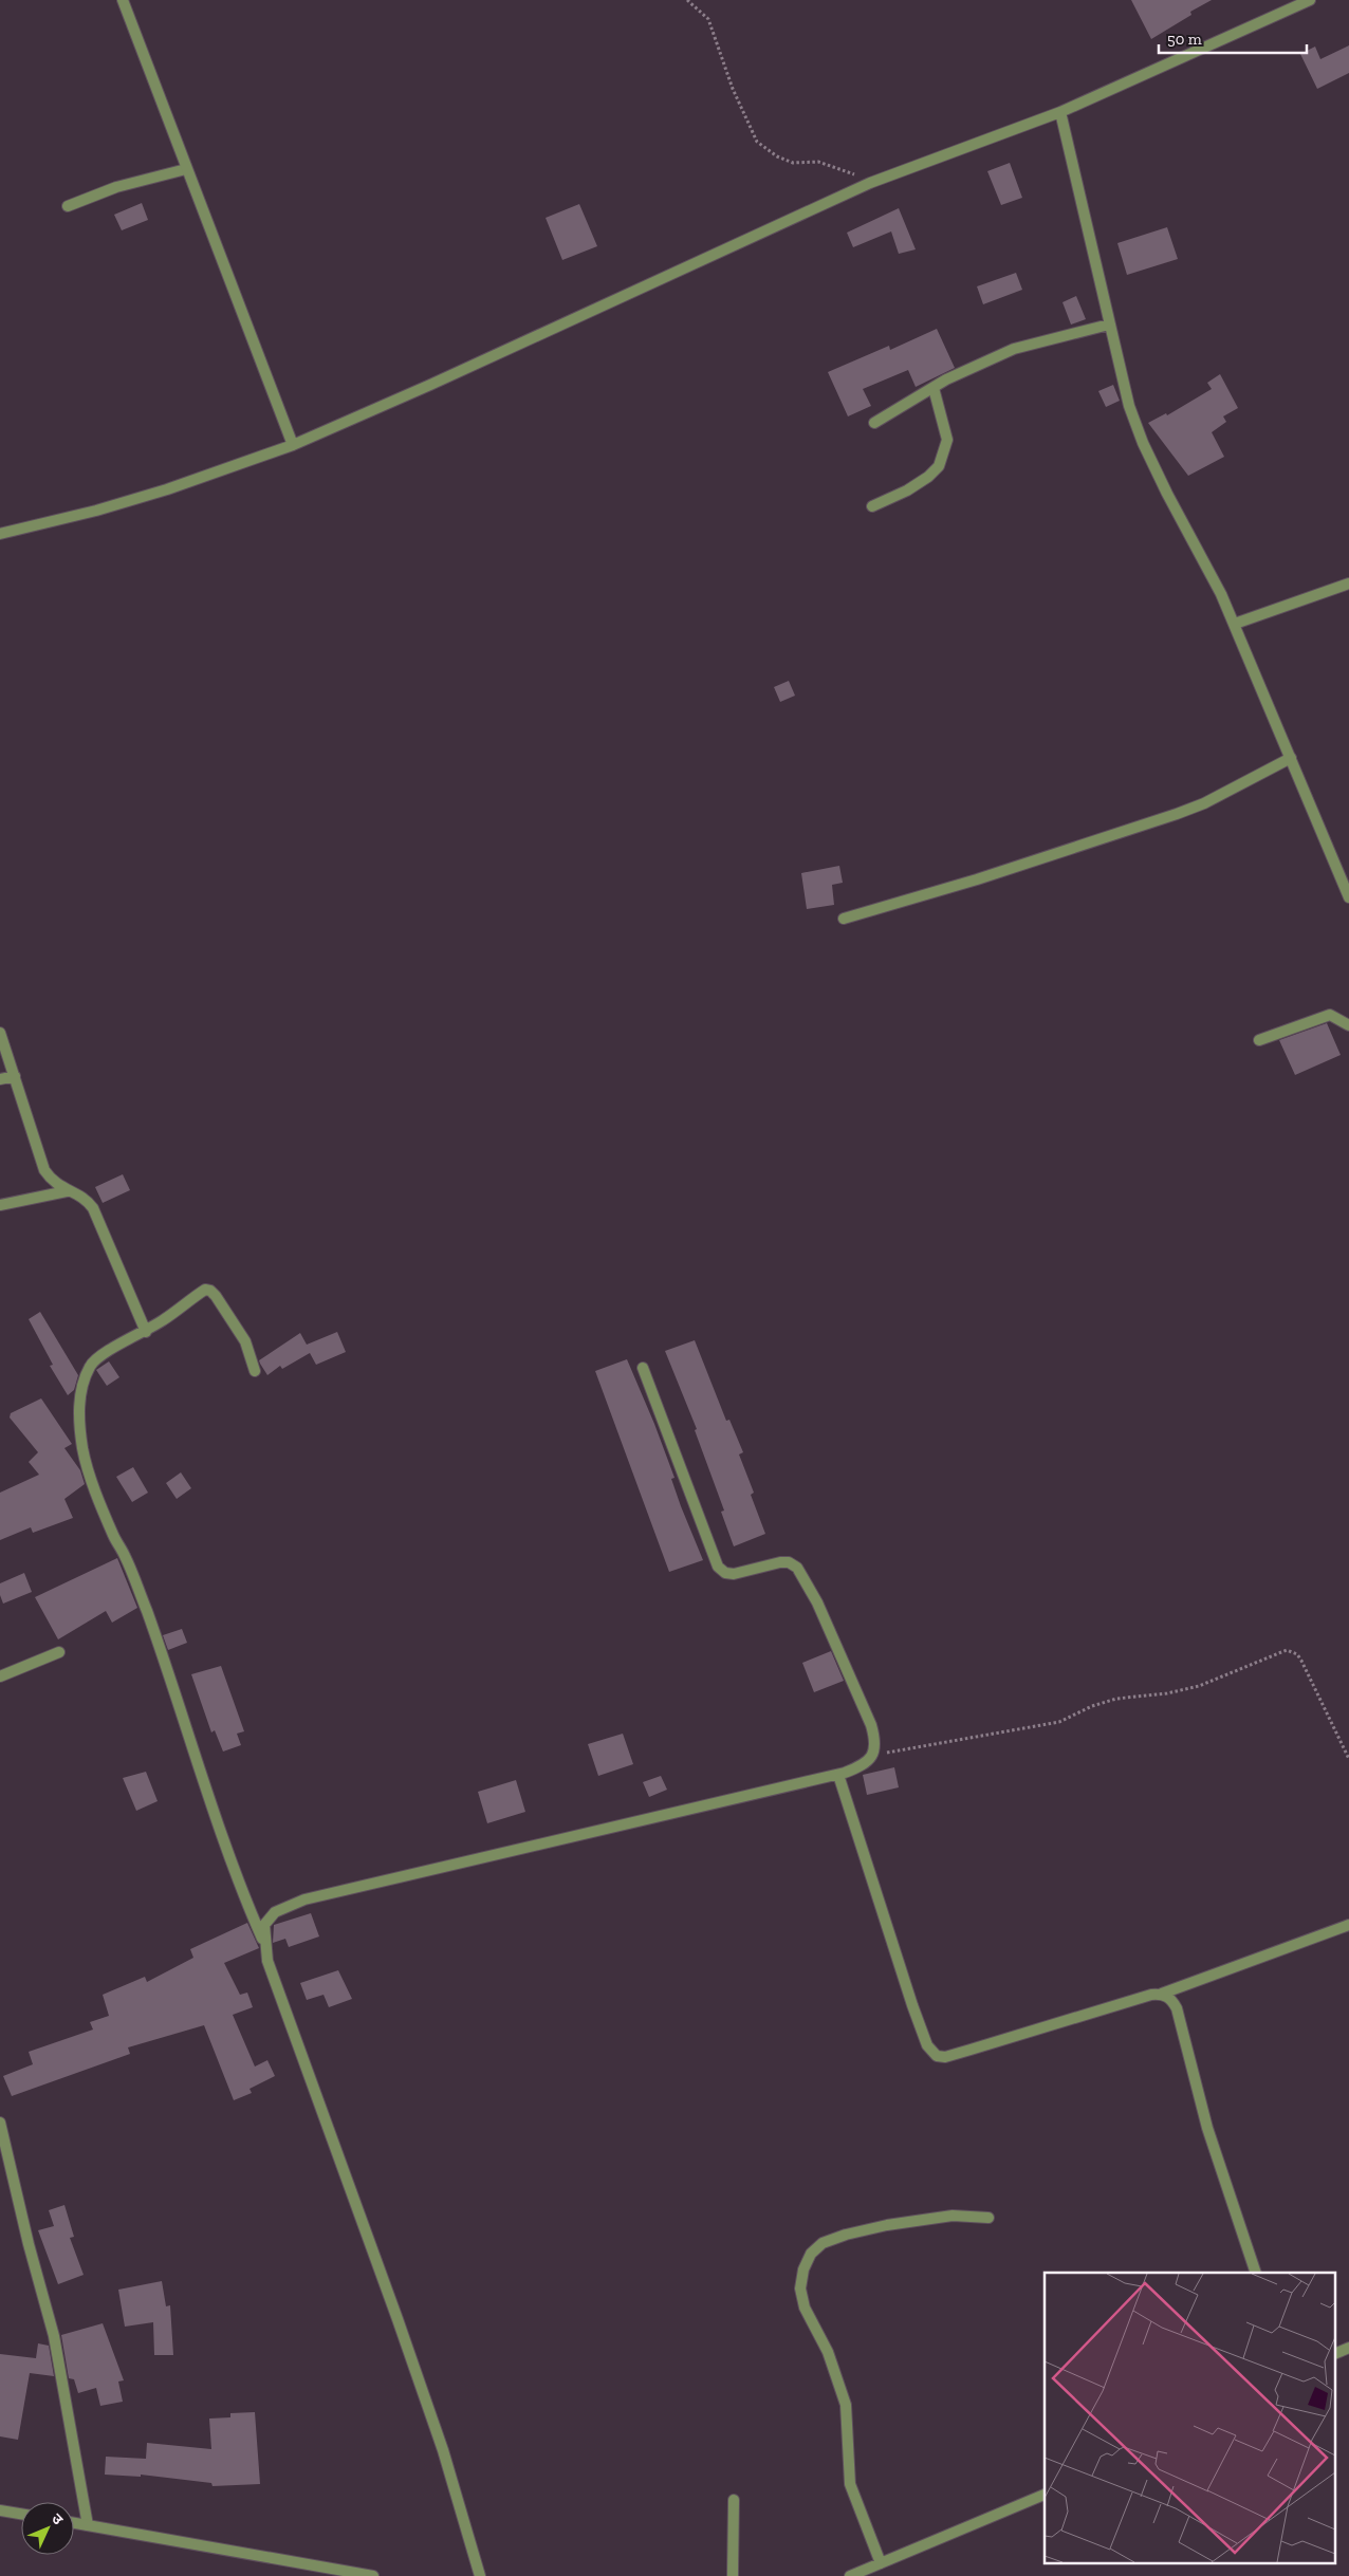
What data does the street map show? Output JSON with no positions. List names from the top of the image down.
{
  "scale_bar": "50 m",
  "north": "top right"
}
